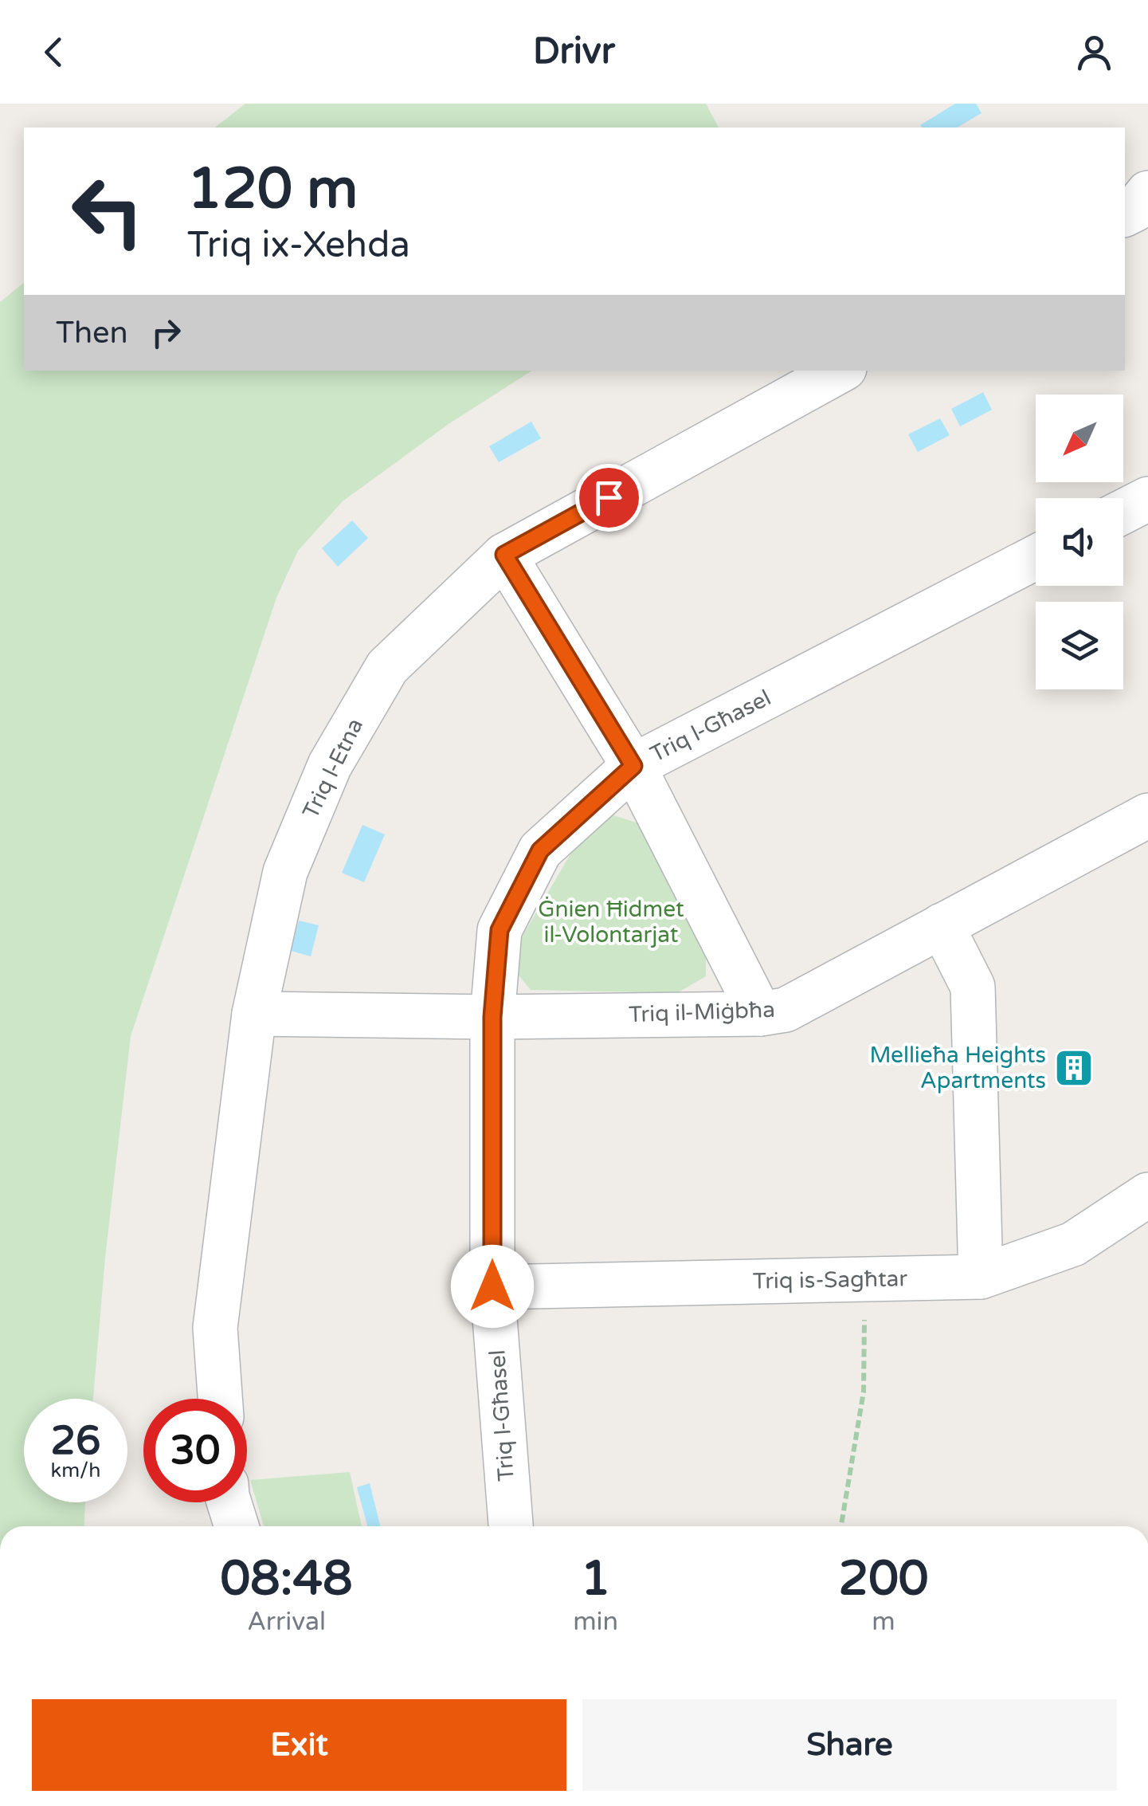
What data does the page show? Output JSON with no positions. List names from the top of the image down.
{
  "streets": {
    "street": [
      "Triq l-Għasel",
      "Triq l-Etna",
      "Triq il-Miġbħa",
      "Triq is-Sagħtar"
    ]
  },
  "crossings": [
    ["Triq l-Għasel", "Triq il-Miġbħa"],
    ["Triq l-Għasel", "Triq is-Sagħtar"],
    ["Triq l-Etna", "Triq il-Miġbħa"]
  ],
  "parks": ["Ġnien Ħidmet il-Volontarjat"],
  "places": {
    "building": ["Mellieħa Heights Apartments"]
  },
  "north": "bottom left",
  "page": {
    "header": "Drivr",
    "turn": ["120 m", "Triq ix-Xehda"],
    "then": "Then",
    "speed": "26 km/h",
    "limit": "30",
    "eta": [
      "08:48",
      "Arrival",
      "1",
      "min",
      "200",
      "m"
    ],
    "buttons": ["Exit", "Share"]
  }
}
